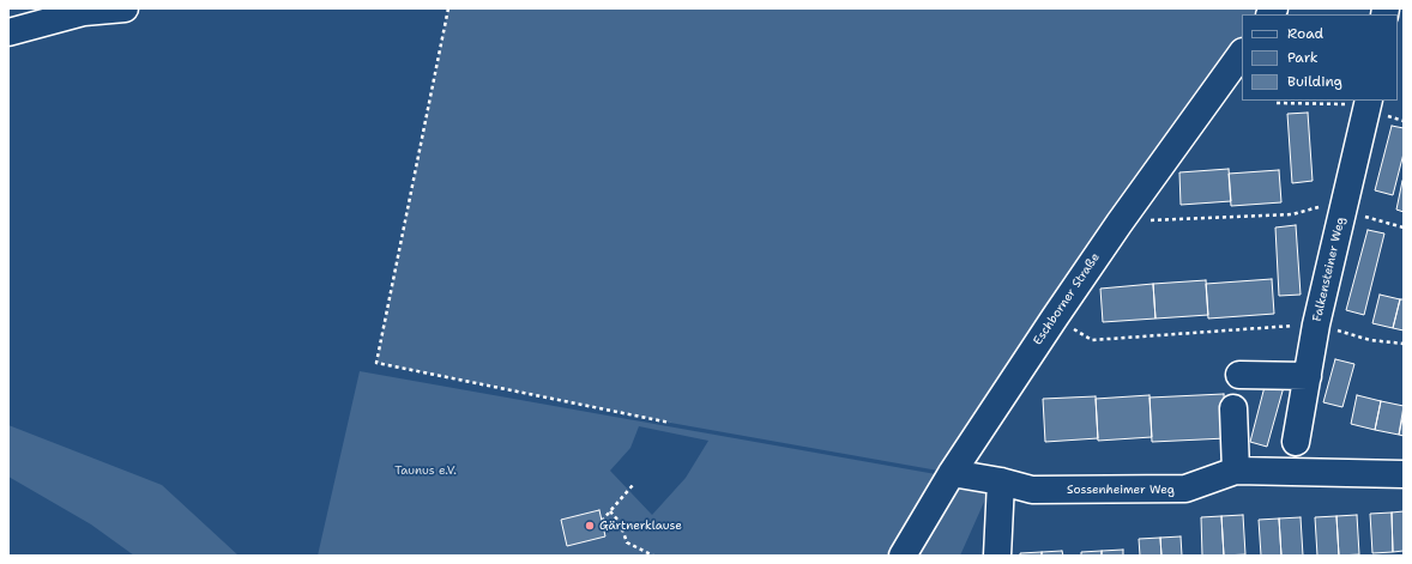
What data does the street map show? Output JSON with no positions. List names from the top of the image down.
{
  "streets": {
    "street": ["Falkensteiner Weg", "Eschborner Straße", "Sossenheimer Weg"]
  },
  "crossings": [
    ["Eschborner Straße", "Sossenheimer Weg"]
  ],
  "parks": ["Taunus e.V."],
  "places": ["Gärtnerklause"],
  "legend": ["Road", "Park", "Building"]
}
